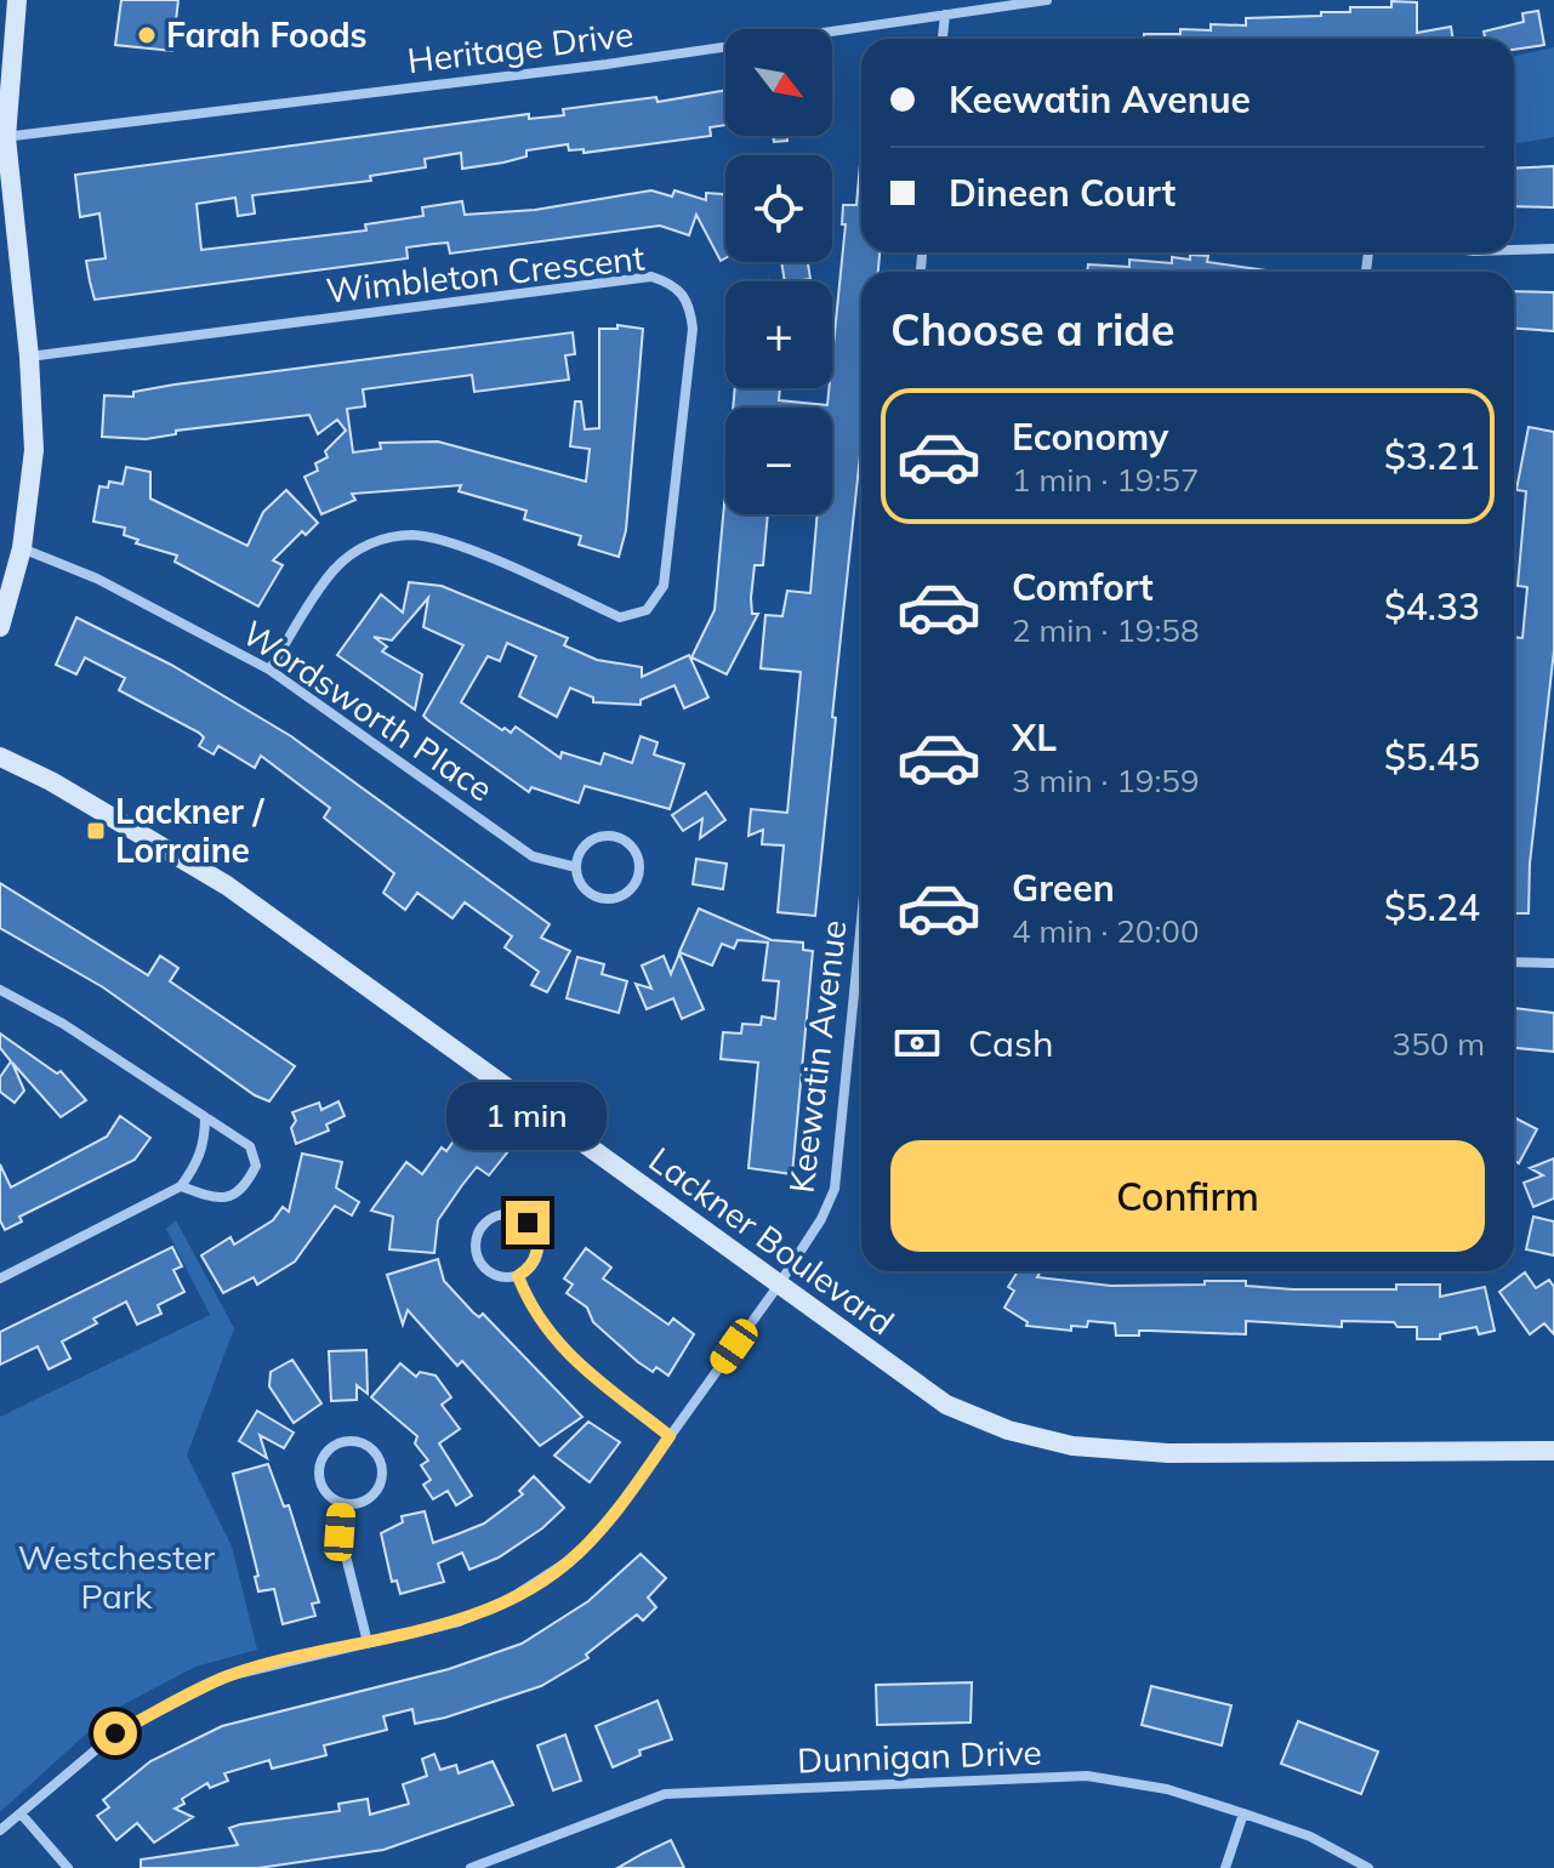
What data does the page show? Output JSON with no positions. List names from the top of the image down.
{
  "streets": {
    "main road": ["Lackner Boulevard"],
    "street": [
      "Heritage Drive",
      "Wimbleton Crescent",
      "Wordsworth Place",
      "Keewatin Avenue",
      "Dunnigan Drive"
    ]
  },
  "crossings": [
    ["Wimbleton Crescent", "Wordsworth Place"],
    ["Keewatin Avenue", "Lackner Boulevard"]
  ],
  "parks": ["Westchester Park"],
  "places": {
    "other": ["Farah Foods"],
    "transit": ["Lackner / Lorraine"]
  },
  "north": "bottom right",
  "page": {
    "map_buttons": ["+", "−"],
    "banner": ["Keewatin Avenue", "Dineen Court"],
    "heading": "Choose a ride",
    "list": [
      {
        "name": "Economy",
        "note": "1 min · 19:57",
        "value": "$3.21"
      },
      {
        "name": "Comfort",
        "note": "2 min · 19:58",
        "value": "$4.33"
      },
      {
        "name": "XL",
        "note": "3 min · 19:59",
        "value": "$5.45"
      },
      {
        "name": "Green",
        "note": "4 min · 20:00",
        "value": "$5.24"
      }
    ],
    "pay": ["Cash", "350 m"],
    "bubble": "1 min",
    "buttons": "Confirm"
  }
}
